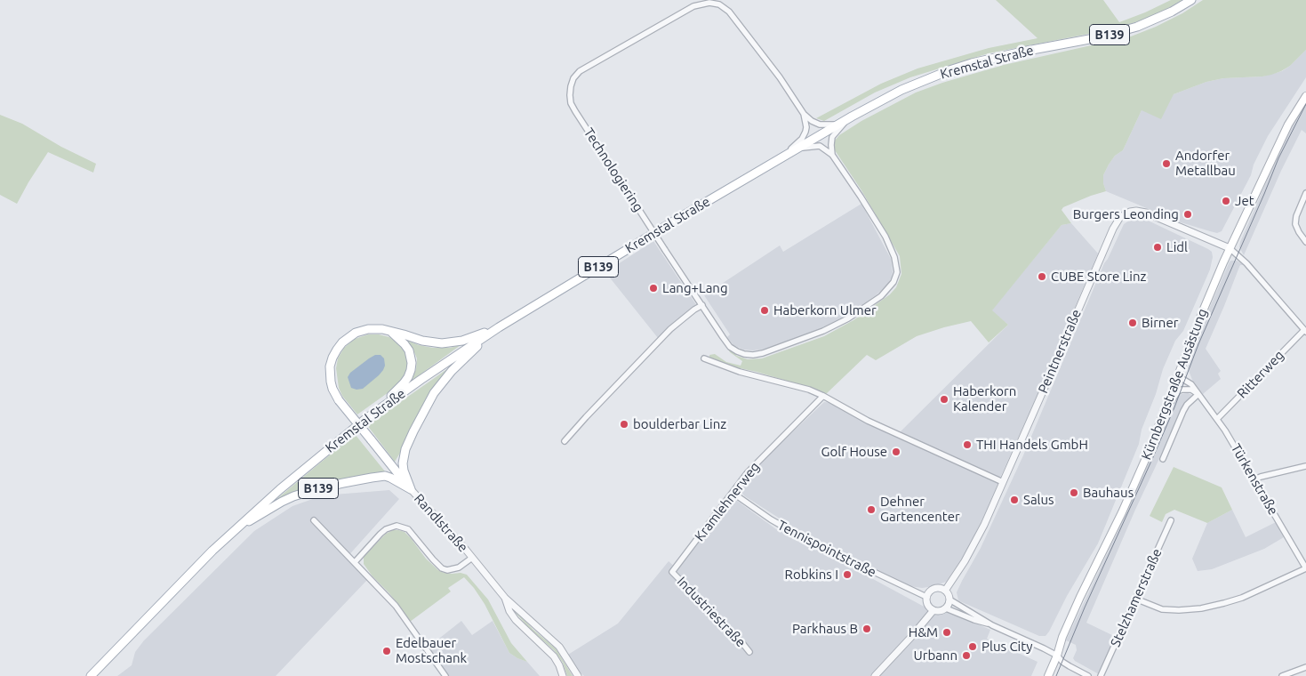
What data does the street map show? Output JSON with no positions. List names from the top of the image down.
{
  "streets": {
    "main road": ["B139", "Kremstal Straße", "Kürnbergstraße Ausästung"],
    "street": [
      "Technologiering",
      "Peintnerstraße",
      "Ritterweg",
      "Türkenstraße",
      "Kramlehnerweg",
      "Randlstraße",
      "Tennispointstraße",
      "Stelzhamerstraße",
      "Industriestraße"
    ]
  },
  "crossings": [
    ["B139", "Kremstal Straße"],
    ["B139", "Randlstraße"],
    ["Kremstal Straße", "Technologiering"],
    ["Peintnerstraße", "Kürnbergstraße Ausästung"],
    ["Peintnerstraße", "Tennispointstraße"],
    ["Ritterweg", "Türkenstraße"],
    ["Kürnbergstraße Ausästung", "Türkenstraße"],
    ["Kramlehnerweg", "Tennispointstraße"],
    ["Kramlehnerweg", "Industriestraße"]
  ],
  "places": [
    "Andorfer Metallbau",
    "Jet",
    "Burgers Leonding",
    "Lidl",
    "CUBE Store Linz",
    "Lang+Lang",
    "Haberkorn Ulmer",
    "Birner",
    "Haberkorn Kalender",
    "boulderbar Linz",
    "THI Handels GmbH",
    "Golf House",
    "Bauhaus",
    "Salus",
    "Dehner Gartencenter",
    "Robkins I",
    "Parkhaus B",
    "H&M",
    "Plus City",
    "Edelbauer Mostschank",
    "Urbann"
  ]
}
